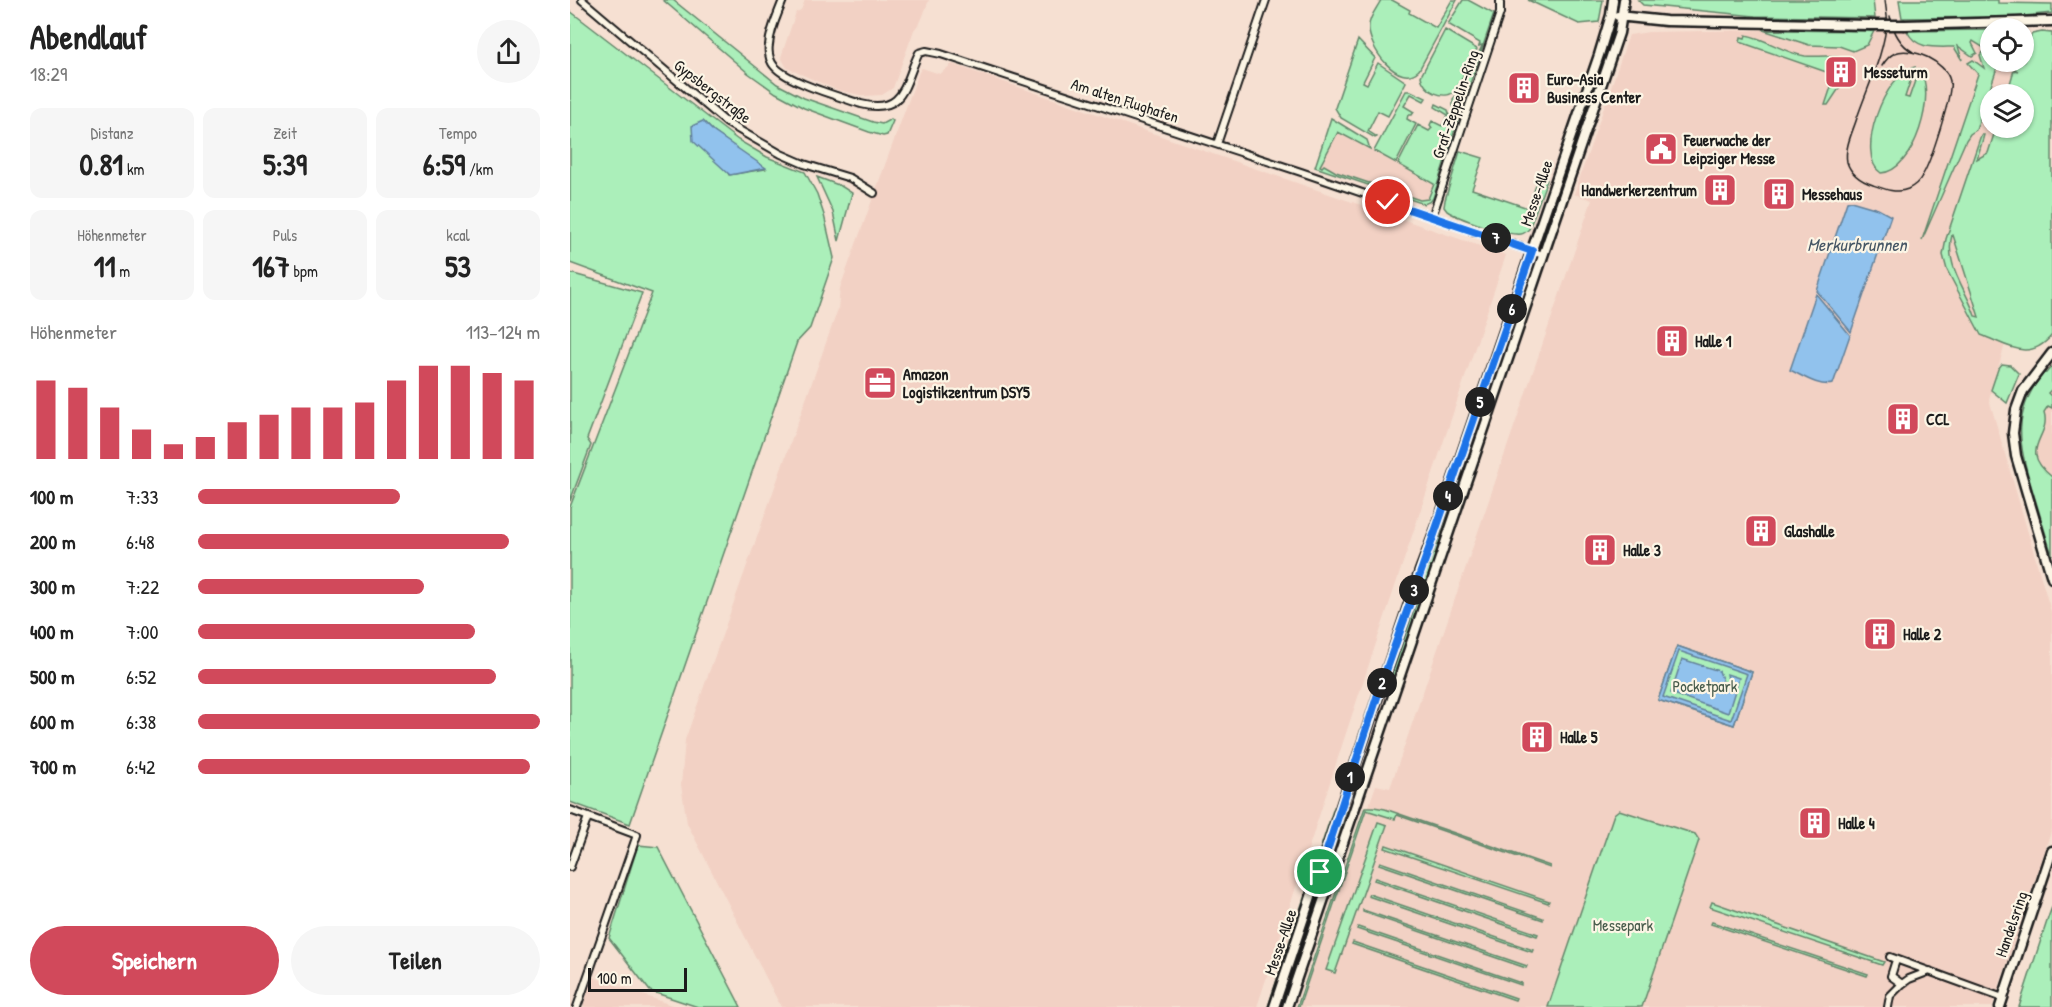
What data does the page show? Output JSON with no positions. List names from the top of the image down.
{
  "streets": {
    "main road": ["Messe-Allee", "Handelsring"],
    "street": ["Gypsbergstraße", "Am alten Flughafen", "Graf-Zeppelin-Ring"]
  },
  "crossings": [
    ["Am alten Flughafen", "Graf-Zeppelin-Ring"],
    ["Am alten Flughafen", "Messe-Allee"]
  ],
  "water": ["Merkurbrunnen"],
  "parks": ["Pocketpark", "Messepark"],
  "places": {
    "building": [
      "Messeturm",
      "Euro-Asia Business Center",
      "Handwerkerzentrum",
      "Messehaus",
      "Halle 1",
      "CCL",
      "Glashalle",
      "Halle 3",
      "Halle 2",
      "Halle 5",
      "Halle 4"
    ],
    "public building": ["Feuerwache der Leipziger Messe"],
    "office": ["Amazon Logistikzentrum DSY5"]
  },
  "scale_bar": "100 m",
  "page": {
    "heading": ["Abendlauf", "18:29"],
    "stats": [
      ["Distanz", "0.81 km"],
      ["Zeit", "5:39"],
      ["Tempo", "6:59 /km"],
      ["Höhenmeter", "11 m"],
      ["Puls", "167 bpm"],
      ["kcal", "53"]
    ],
    "pins": [
      "7",
      "6",
      "5",
      "4",
      "3",
      "2",
      "1"
    ],
    "chart": ["Höhenmeter", "113–124 m"],
    "list": [
      {
        "name": "100 m",
        "note": "7:33"
      },
      {
        "name": "200 m",
        "note": "6:48"
      },
      {
        "name": "300 m",
        "note": "7:22"
      },
      {
        "name": "400 m",
        "note": "7:00"
      },
      {
        "name": "500 m",
        "note": "6:52"
      },
      {
        "name": "600 m",
        "note": "6:38"
      },
      {
        "name": "700 m",
        "note": "6:42"
      }
    ],
    "buttons": ["Speichern", "Teilen"],
    "scale": "100 m"
  }
}
